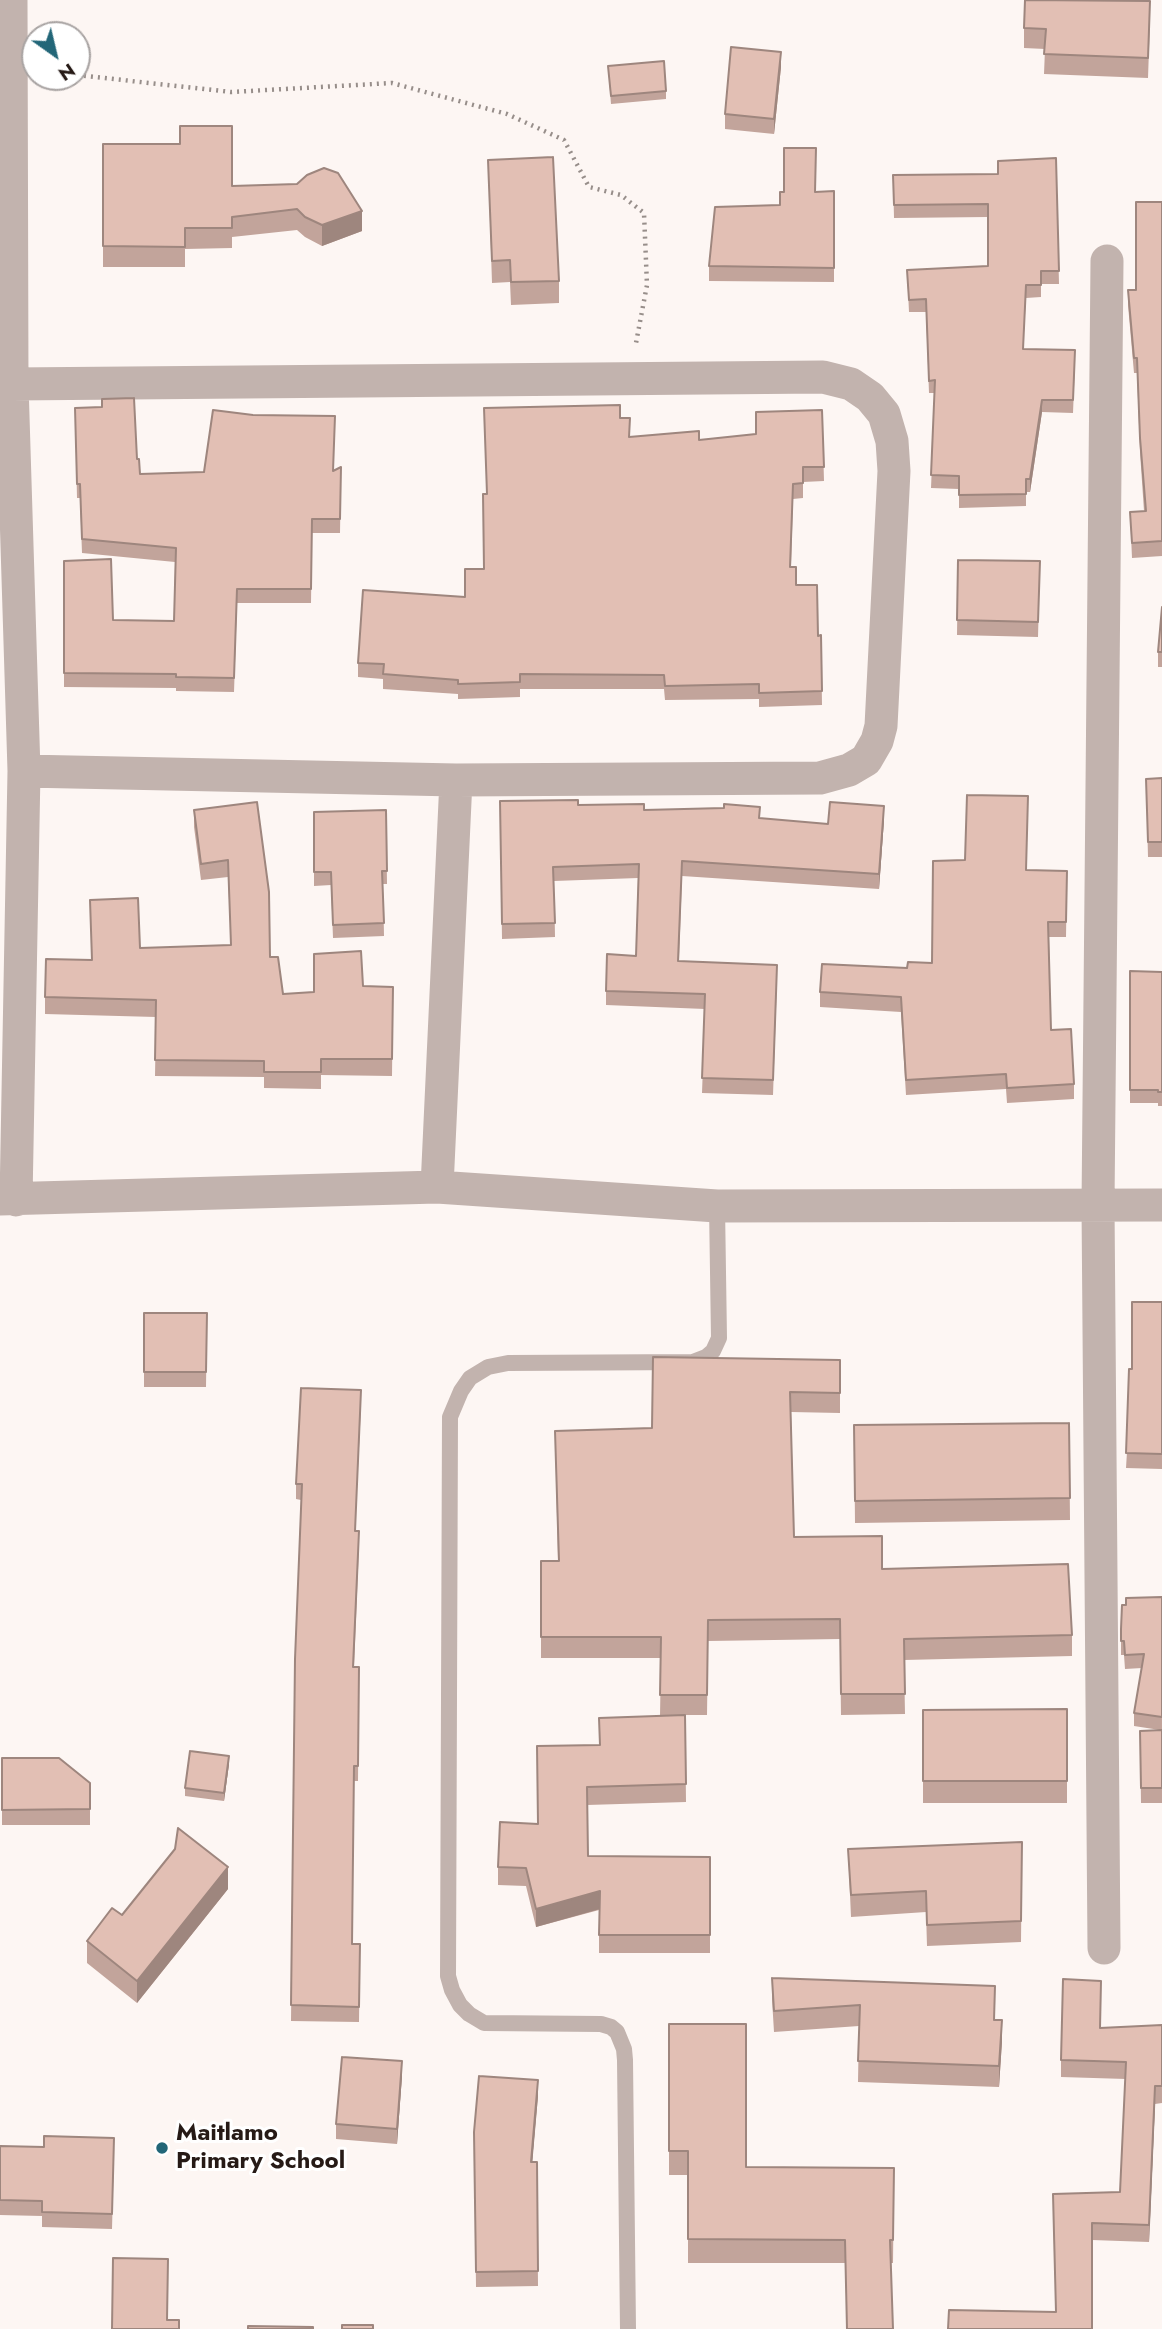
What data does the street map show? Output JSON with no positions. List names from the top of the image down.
{
  "places": ["Maitlamo Primary School"],
  "north": "bottom right"
}
